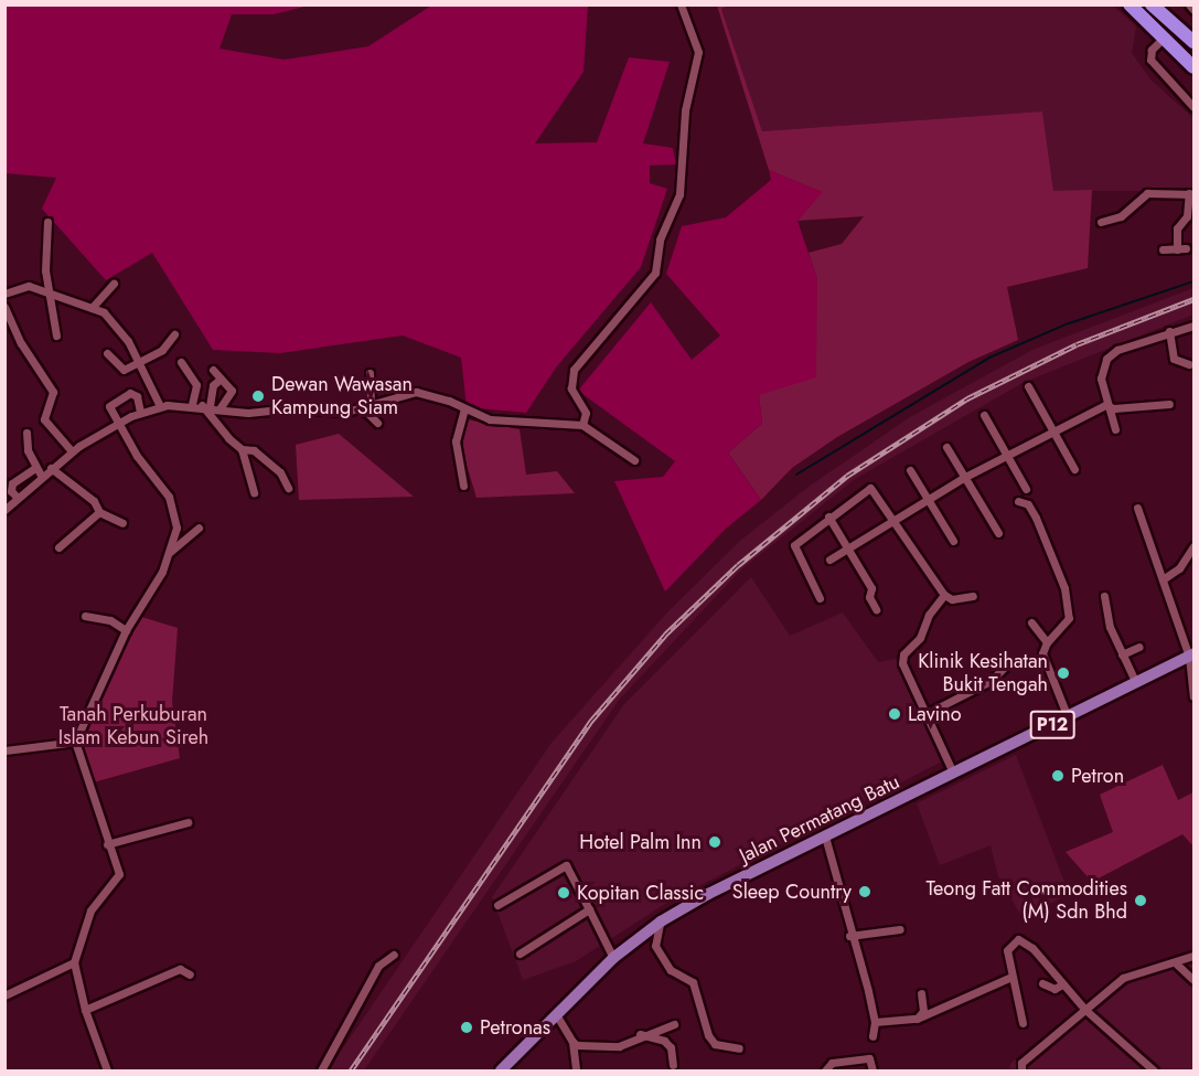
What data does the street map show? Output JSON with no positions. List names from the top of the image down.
{
  "streets": {
    "main road": ["P12", "Jalan Permatang Batu"]
  },
  "parks": ["Tanah Perkuburan Islam Kebun Sireh"],
  "places": [
    "Dewan Wawasan Kampung Siam",
    "Klinik Kesihatan Bukit Tengah",
    "Lavino",
    "Petron",
    "Hotel Palm Inn",
    "Sleep Country",
    "Kopitan Classic",
    "Teong Fatt Commodities (M) Sdn Bhd",
    "Petronas"
  ]
}
